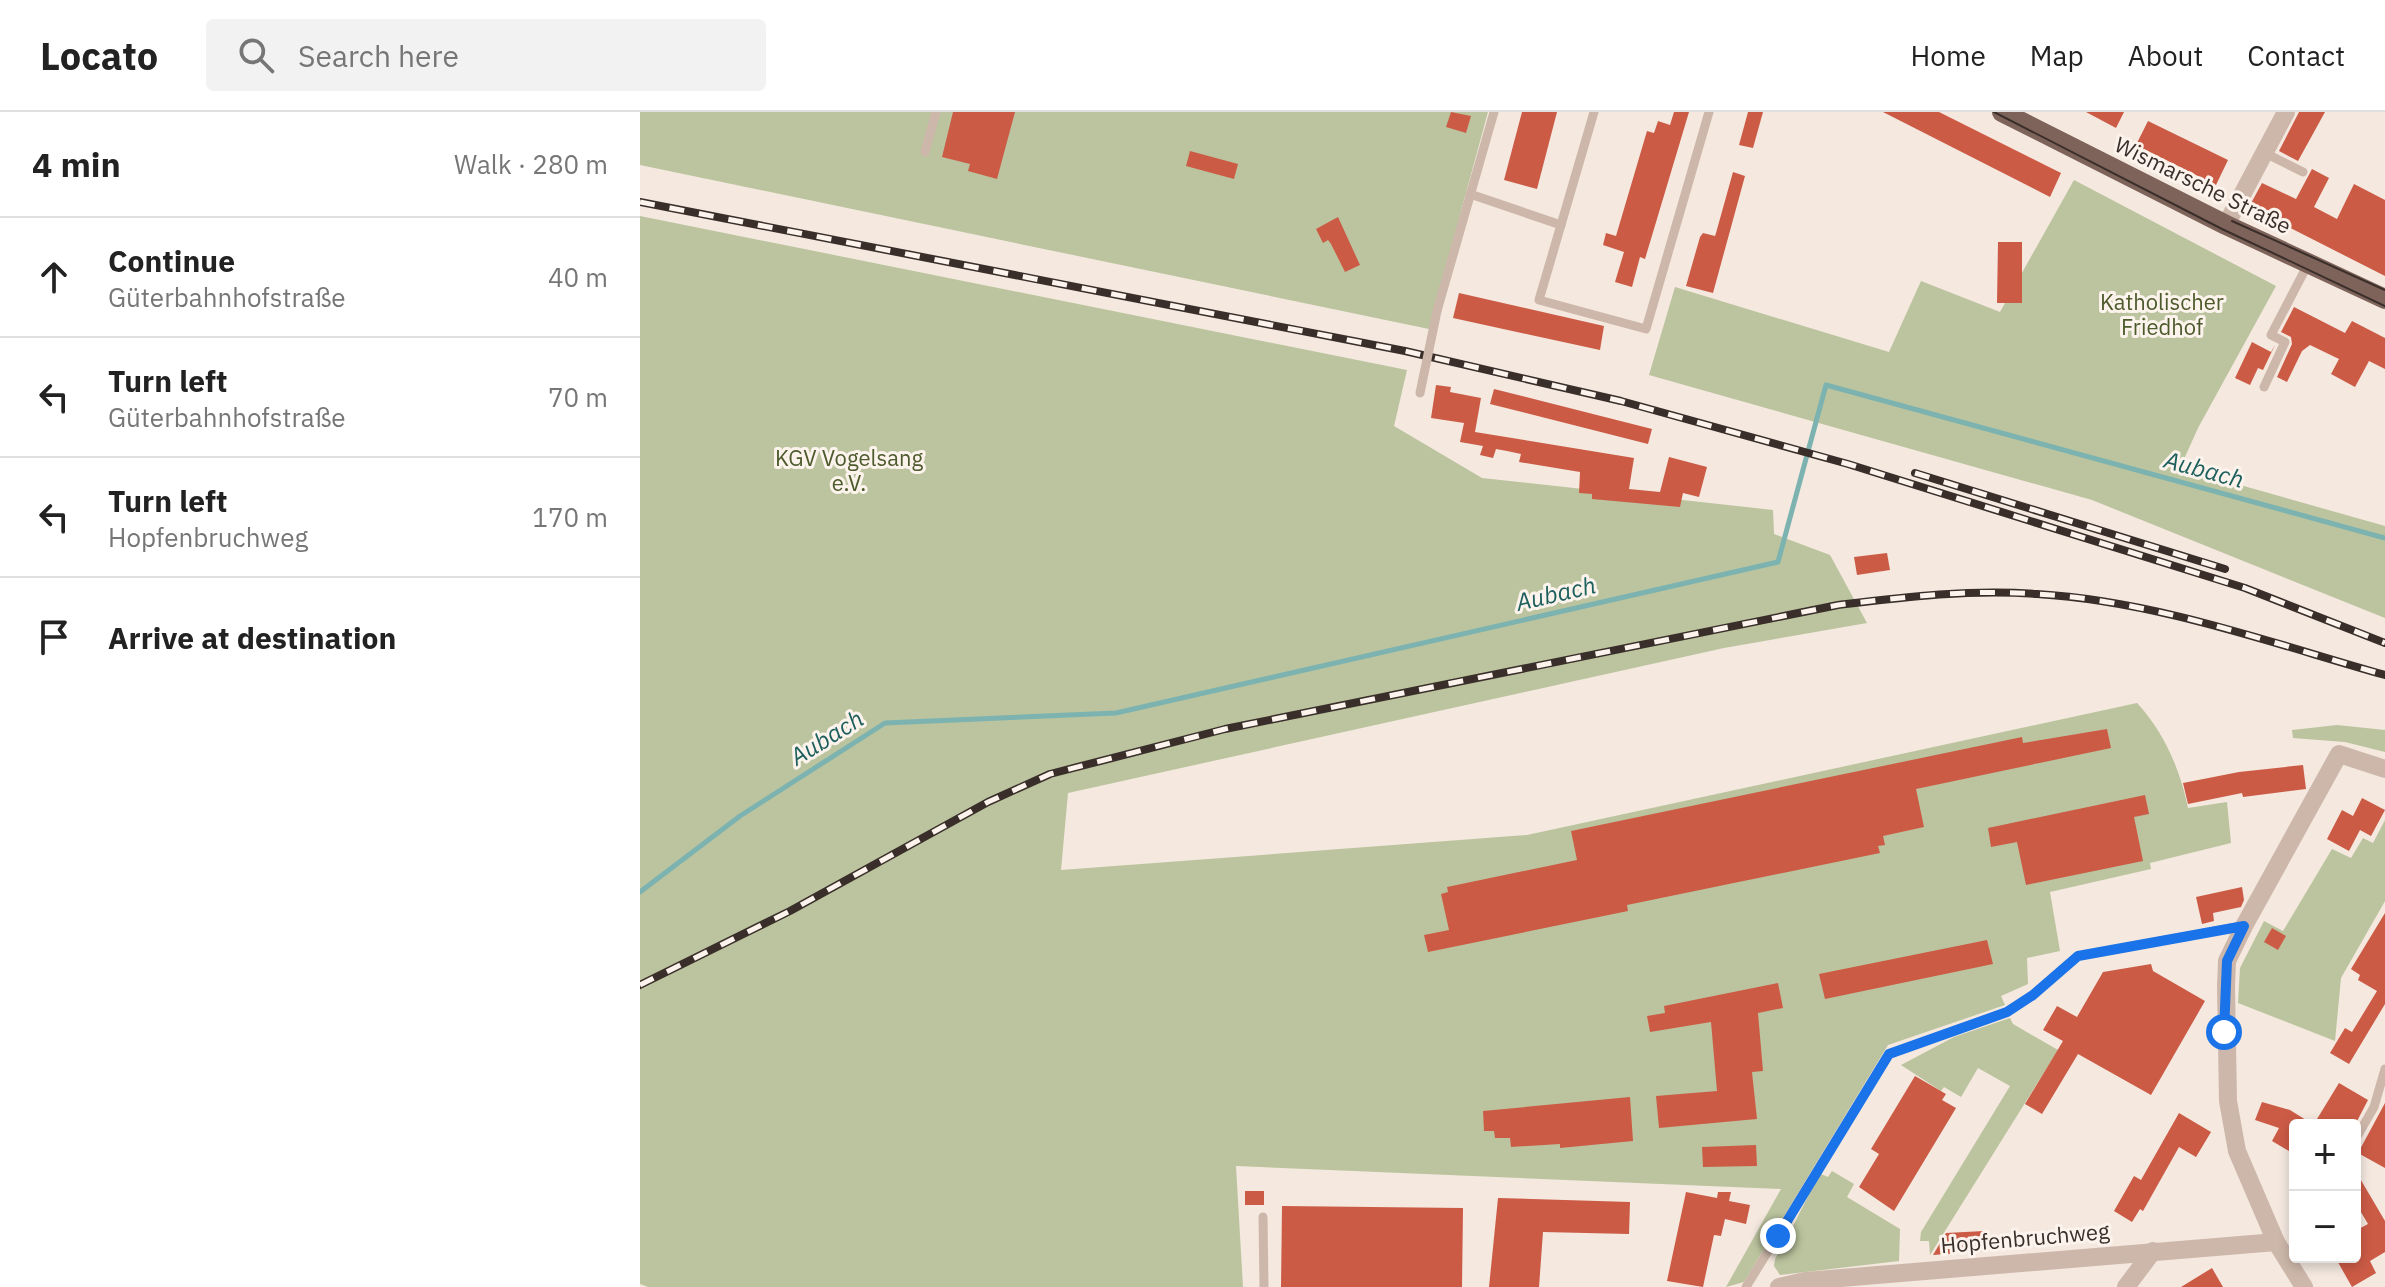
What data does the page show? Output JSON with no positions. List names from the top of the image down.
{
  "streets": {
    "main road": ["Wismarsche Straße"],
    "street": ["Hopfenbruchweg"]
  },
  "water": ["Aubach"],
  "parks": ["Katholischer Friedhof", "KGV Vogelsang e.V."],
  "page": {
    "header": "Locato",
    "search": "Search here",
    "nav": [
      "Home",
      "Map",
      "About",
      "Contact"
    ],
    "heading": ["4 min", "Walk · 280 m"],
    "list": [
      ["Continue", "Güterbahnhofstraße", "40 m"],
      ["Turn left", "Güterbahnhofstraße", "70 m"],
      ["Turn left", "Hopfenbruchweg", "170 m"],
      "Arrive at destination"
    ],
    "map_buttons": ["+", "−"]
  }
}
